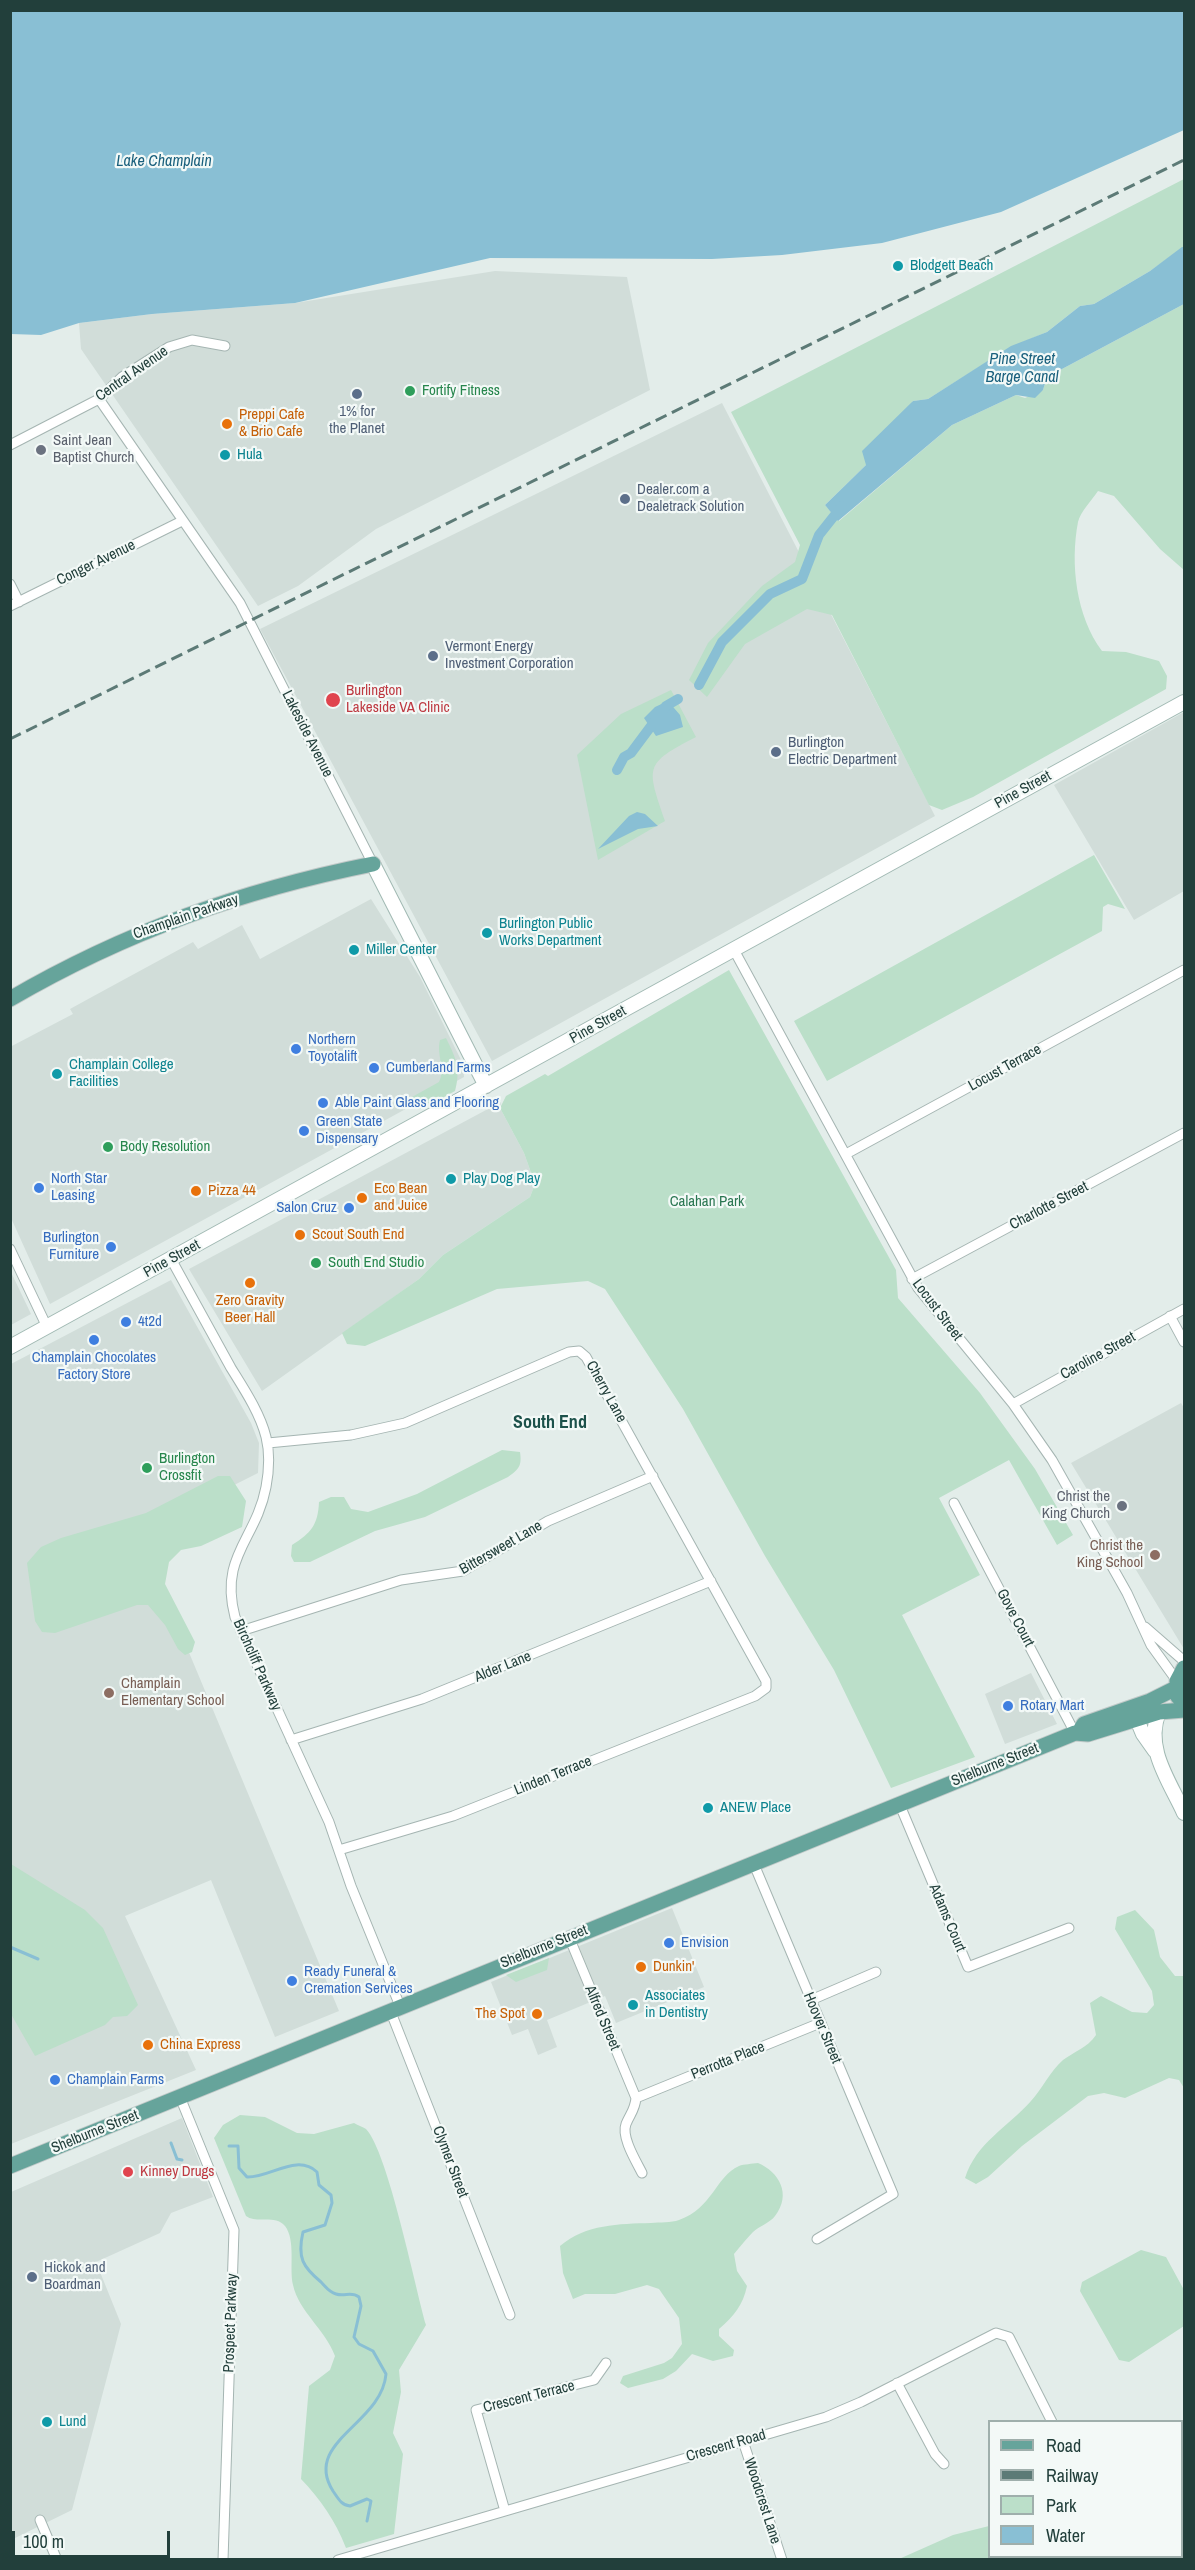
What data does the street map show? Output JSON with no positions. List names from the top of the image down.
{
  "streets": {
    "main road": [
      "Lakeside Avenue",
      "Pine Street",
      "Champlain Parkway",
      "Shelburne Street"
    ],
    "street": [
      "Central Avenue",
      "Conger Avenue",
      "Locust Terrace",
      "Charlotte Street",
      "Locust Street",
      "Caroline Street",
      "Cherry Lane",
      "Bittersweet Lane",
      "Gove Court",
      "Birchcliff Parkway",
      "Alder Lane",
      "Linden Terrace",
      "Adams Court",
      "Alfred Street",
      "Hoover Street",
      "Perrotta Place",
      "Clymer Street",
      "Prospect Parkway",
      "Crescent Terrace",
      "Crescent Road",
      "Woodcrest Lane"
    ]
  },
  "crossings": [
    ["Central Avenue", "Lakeside Avenue"],
    ["Conger Avenue", "Lakeside Avenue"],
    ["Lakeside Avenue", "Pine Street"],
    ["Lakeside Avenue", "Champlain Parkway"],
    ["Pine Street", "Locust Street"],
    ["Pine Street", "Birchcliff Parkway"],
    ["Locust Terrace", "Locust Street"],
    ["Charlotte Street", "Locust Street"],
    ["Locust Street", "Caroline Street"],
    ["Locust Street", "Shelburne Street"],
    ["Cherry Lane", "Bittersweet Lane"],
    ["Cherry Lane", "Birchcliff Parkway"],
    ["Cherry Lane", "Alder Lane"],
    ["Cherry Lane", "Linden Terrace"],
    ["Bittersweet Lane", "Birchcliff Parkway"],
    ["Gove Court", "Shelburne Street"],
    ["Birchcliff Parkway", "Alder Lane"],
    ["Birchcliff Parkway", "Shelburne Street"],
    ["Birchcliff Parkway", "Linden Terrace"],
    ["Birchcliff Parkway", "Clymer Street"],
    ["Shelburne Street", "Adams Court"],
    ["Shelburne Street", "Alfred Street"],
    ["Shelburne Street", "Hoover Street"],
    ["Shelburne Street", "Clymer Street"],
    ["Shelburne Street", "Prospect Parkway"],
    ["Alfred Street", "Perrotta Place"],
    ["Hoover Street", "Perrotta Place"],
    ["Crescent Terrace", "Crescent Road"],
    ["Crescent Road", "Woodcrest Lane"]
  ],
  "districts": ["South End"],
  "water": ["Lake Champlain", "Pine Street Barge Canal"],
  "parks": ["Calahan Park"],
  "places": [
    "Blodgett Beach",
    "Fortify Fitness",
    "1% for the Planet",
    "Preppi Cafe & Brio Cafe",
    "Saint Jean Baptist Church",
    "Hula",
    "Dealer.com a Dealetrack Solution",
    "Vermont Energy Investment Corporation",
    "Burlington Lakeside VA Clinic",
    "Burlington Electric Department",
    "Burlington Public Works Department",
    "Miller Center",
    "Northern Toyotalift",
    "Cumberland Farms",
    "Champlain College Facilities",
    "Able Paint Glass and Flooring",
    "Green State Dispensary",
    "Body Resolution",
    "Play Dog Play",
    "North Star Leasing",
    "Pizza 44",
    "Eco Bean and Juice",
    "Salon Cruz",
    "Scout South End",
    "Burlington Furniture",
    "South End Studio",
    "Zero Gravity Beer Hall",
    "4t2d",
    "Champlain Chocolates Factory Store",
    "Burlington Crossfit",
    "Christ the King Church",
    "Christ the King School",
    "Champlain Elementary School",
    "Rotary Mart",
    "ANEW Place",
    "Envision",
    "Dunkin'",
    "Ready Funeral & Cremation Services",
    "Associates in Dentistry",
    "The Spot",
    "China Express",
    "Champlain Farms",
    "Kinney Drugs",
    "Hickok and Boardman",
    "Lund"
  ],
  "legend": [
    "Road",
    "Railway",
    "Park",
    "Water"
  ],
  "scale_bar": "100 m"
}
